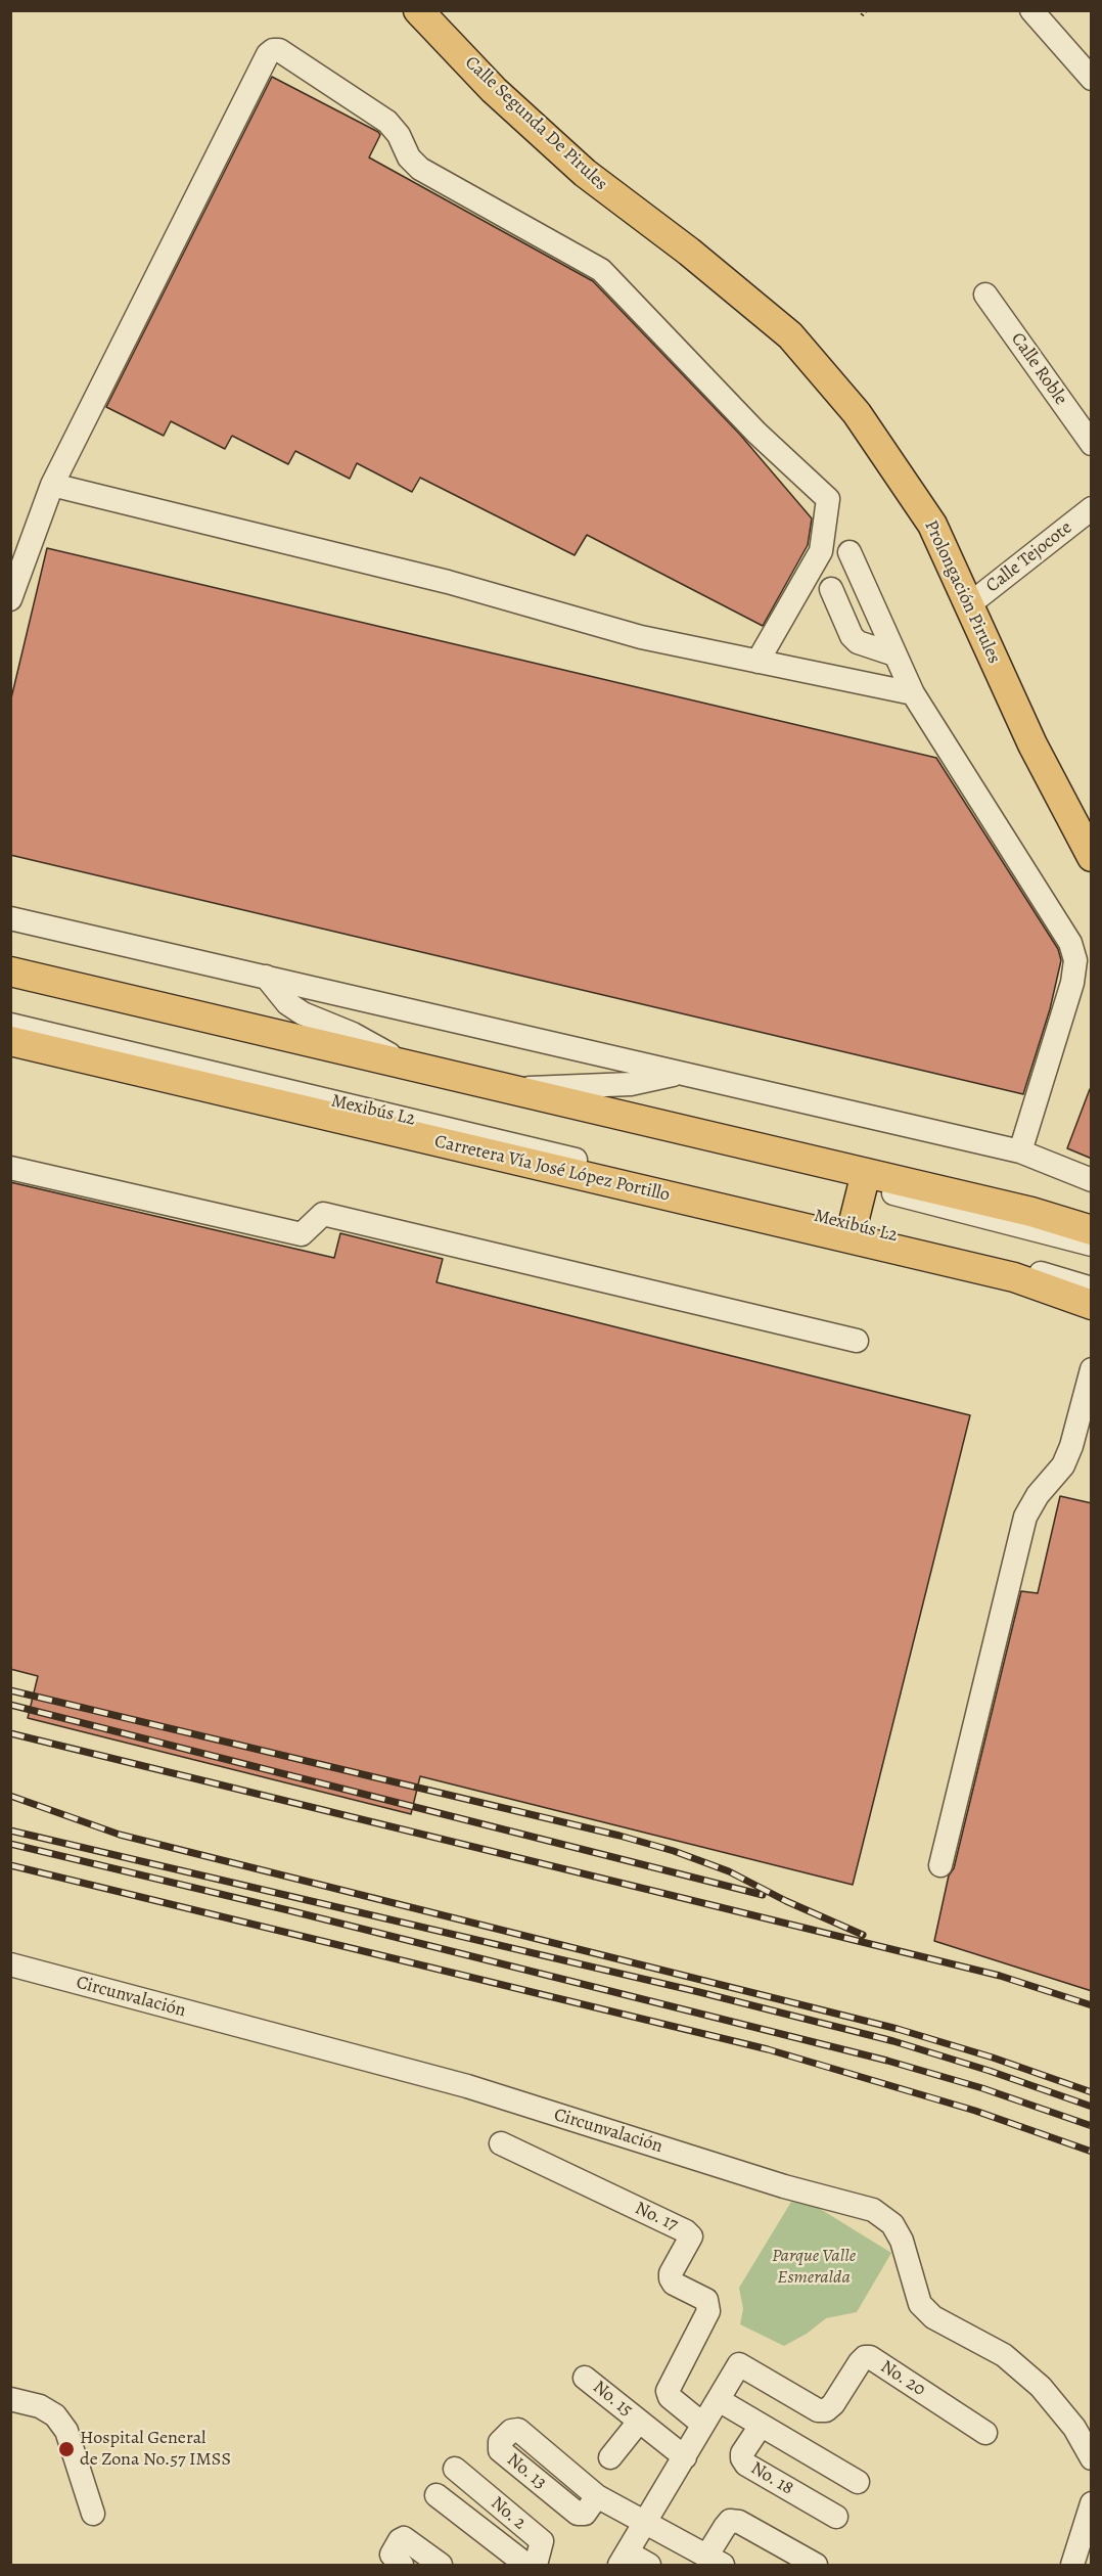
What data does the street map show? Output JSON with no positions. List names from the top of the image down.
{
  "streets": {
    "main road": ["Calle Segunda De Pirules", "Prolongación Pirules", "Carretera Vía José López Portillo"],
    "street": [
      "Calle Roble",
      "Calle Tejocote",
      "Mexibús L2",
      "Circunvalación",
      "No. 17",
      "No. 20",
      "No. 15",
      "No. 18",
      "No. 2"
    ]
  },
  "crossings": [
    ["Calle Segunda De Pirules", "Prolongación Pirules"],
    ["Calle Tejocote", "Prolongación Pirules"],
    ["Mexibús L2", "Carretera Vía José López Portillo"]
  ],
  "parks": ["Parque Valle Esmeralda"],
  "places": ["Hospital General de Zona No.57 IMSS"]
}
